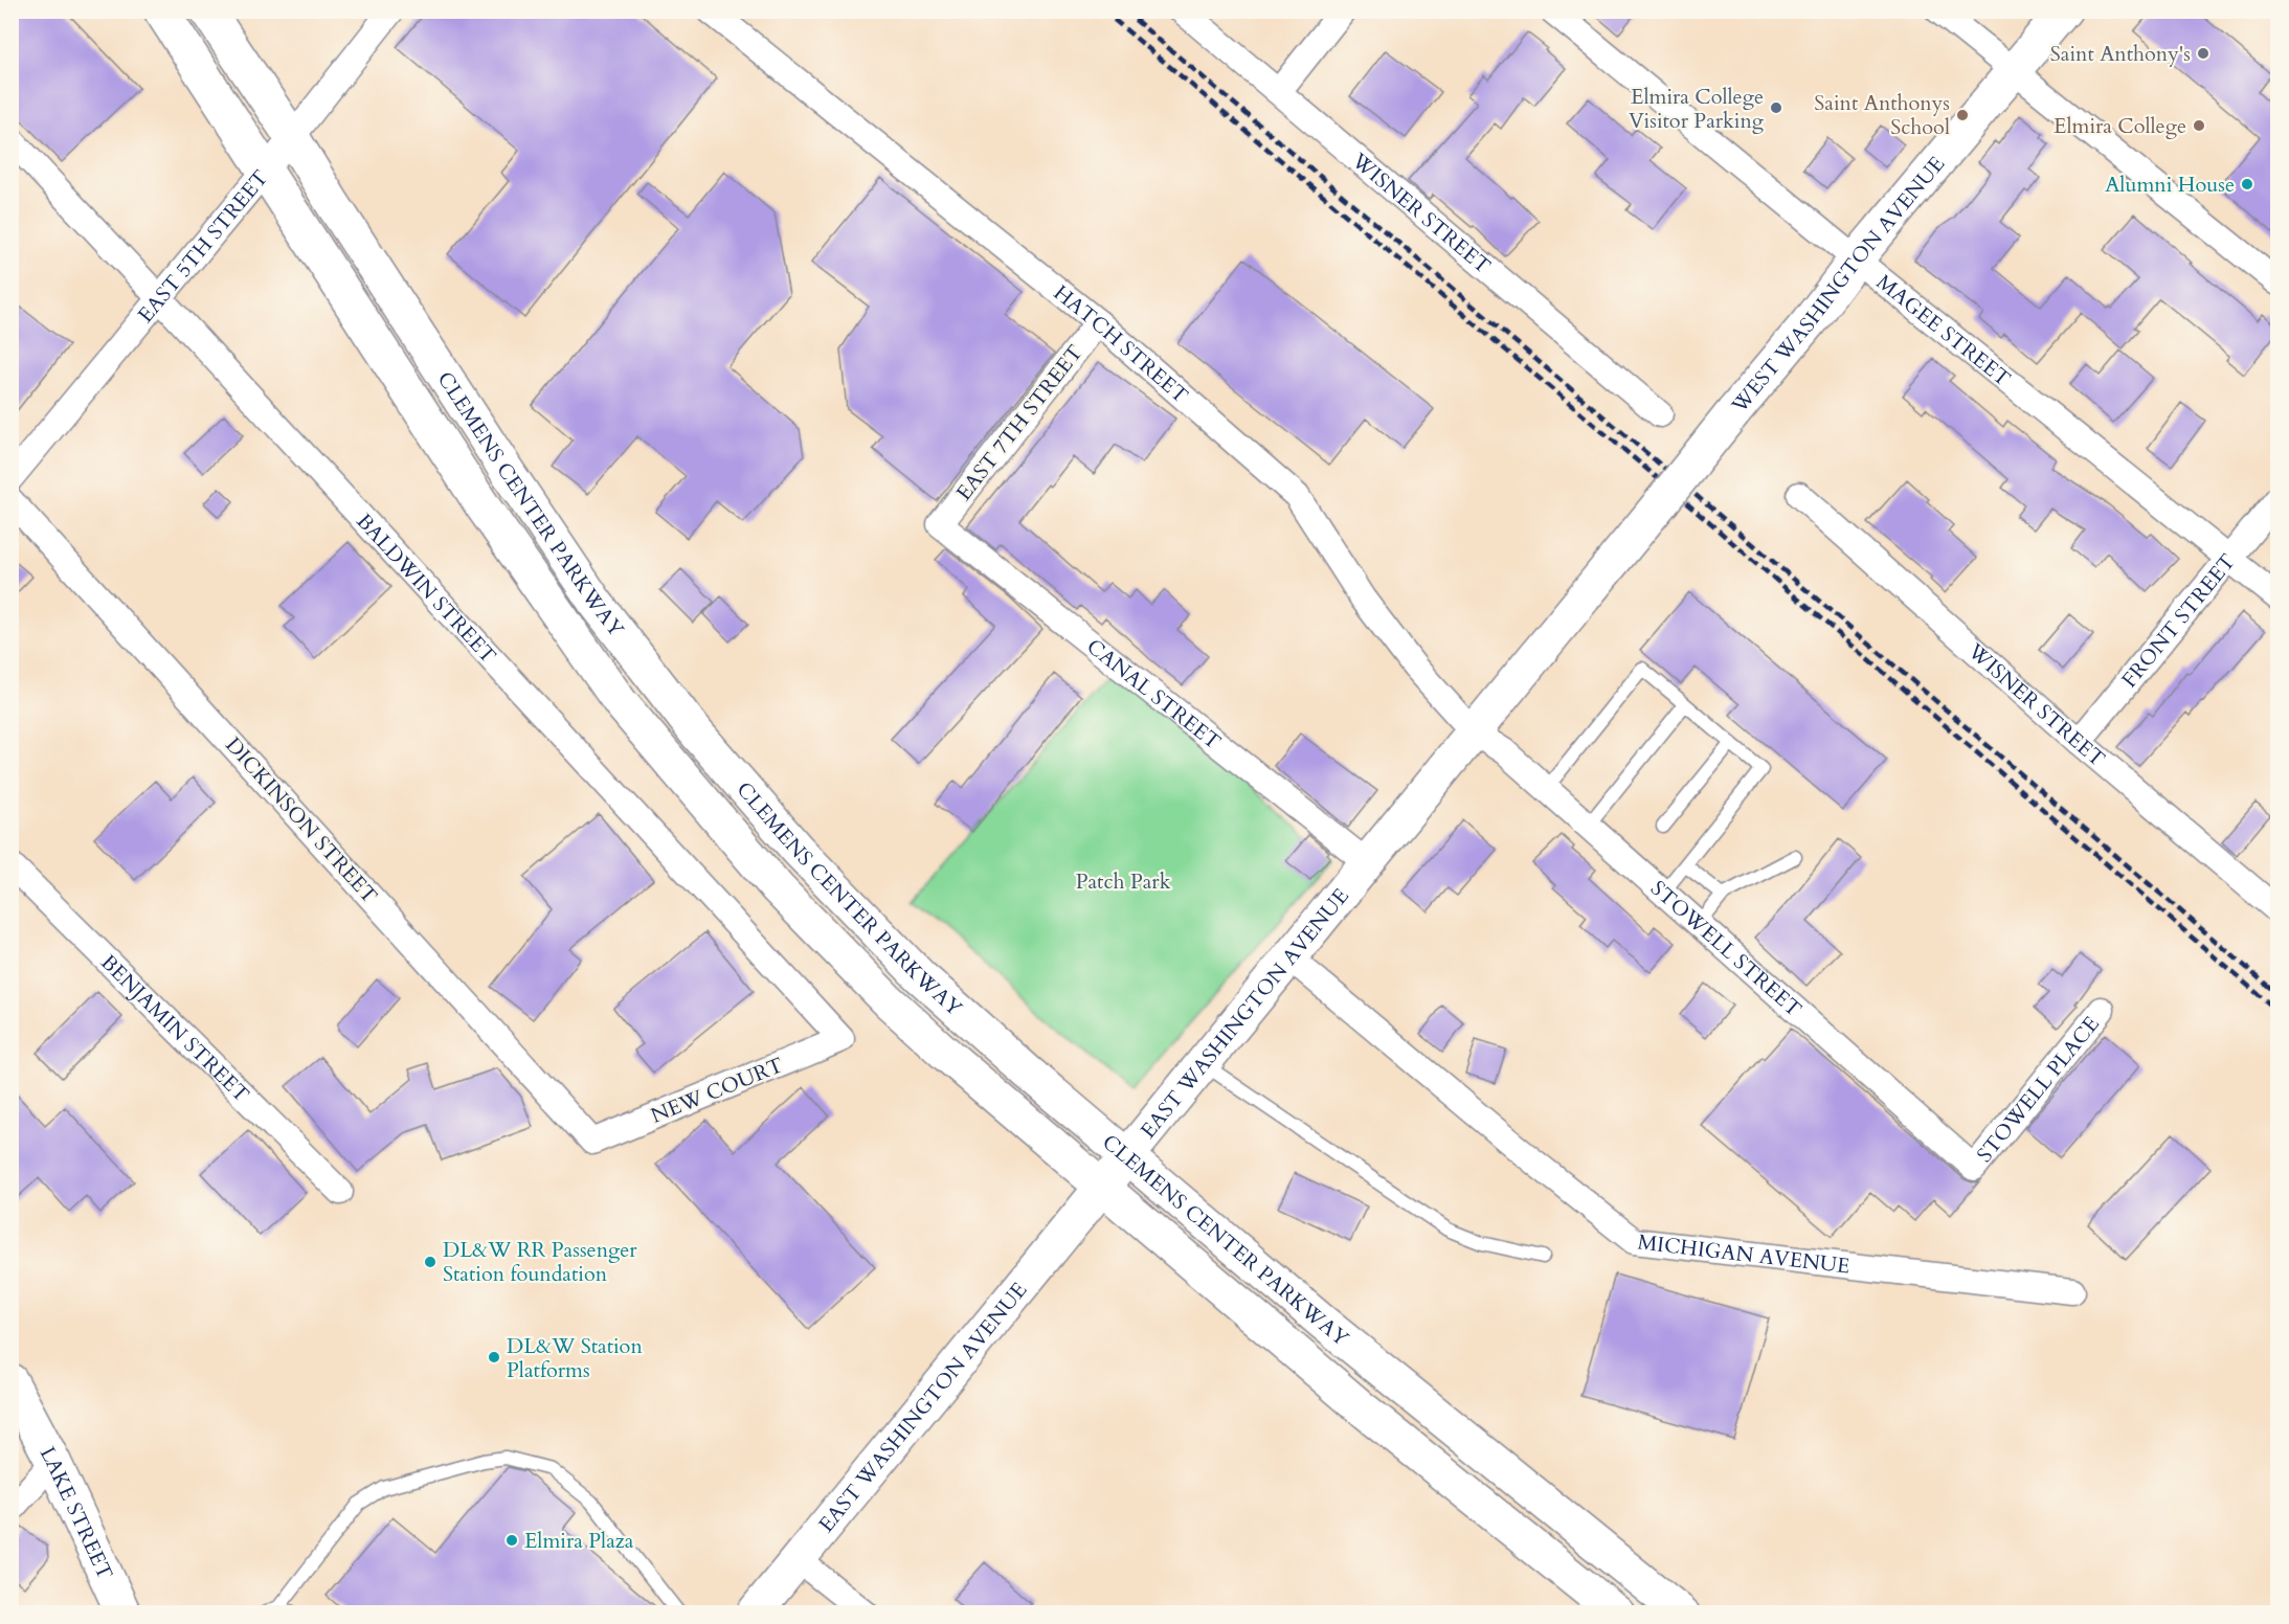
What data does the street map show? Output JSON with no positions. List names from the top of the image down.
{
  "streets": {
    "main road": [
      "WEST WASHINGTON AVENUE",
      "CLEMENS CENTER PARKWAY",
      "EAST WASHINGTON AVENUE",
      "LAKE STREET"
    ],
    "street": [
      "WISNER STREET",
      "EAST 5TH STREET",
      "MAGEE STREET",
      "HATCH STREET",
      "EAST 7TH STREET",
      "BALDWIN STREET",
      "FRONT STREET",
      "CANAL STREET",
      "DICKINSON STREET",
      "STOWELL STREET",
      "BENJAMIN STREET",
      "STOWELL PLACE",
      "NEW COURT",
      "MICHIGAN AVENUE"
    ]
  },
  "crossings": [
    ["WISNER STREET", "FRONT STREET"],
    ["EAST 5TH STREET", "CLEMENS CENTER PARKWAY"],
    ["EAST 5TH STREET", "BALDWIN STREET"],
    ["WEST WASHINGTON AVENUE", "MAGEE STREET"],
    ["WEST WASHINGTON AVENUE", "EAST WASHINGTON AVENUE"],
    ["MAGEE STREET", "FRONT STREET"],
    ["HATCH STREET", "EAST 7TH STREET"],
    ["HATCH STREET", "STOWELL STREET"],
    ["HATCH STREET", "EAST WASHINGTON AVENUE"],
    ["EAST 7TH STREET", "CANAL STREET"],
    ["CLEMENS CENTER PARKWAY", "EAST WASHINGTON AVENUE"],
    ["BALDWIN STREET", "NEW COURT"],
    ["CANAL STREET", "EAST WASHINGTON AVENUE"],
    ["DICKINSON STREET", "NEW COURT"],
    ["STOWELL STREET", "EAST WASHINGTON AVENUE"],
    ["STOWELL STREET", "STOWELL PLACE"],
    ["EAST WASHINGTON AVENUE", "MICHIGAN AVENUE"]
  ],
  "parks": ["Patch Park"],
  "places": [
    "Saint Anthony's",
    "Elmira College Visitor Parking",
    "Saint Anthonys School",
    "Elmira College",
    "Alumni House",
    "DL&W RR Passenger Station foundation",
    "DL&W Station Platforms",
    "Elmira Plaza"
  ]
}
